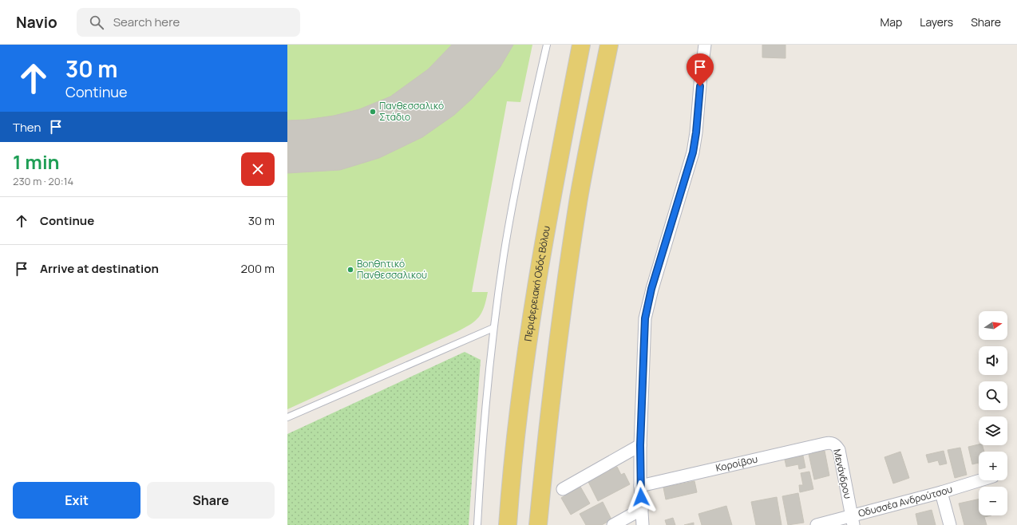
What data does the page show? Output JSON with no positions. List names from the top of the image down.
{
  "streets": {
    "main road": ["Περιφερειακή Οδός Βόλου"],
    "street": ["Κοροίβου", "Μενάνδρου", "Οδυσσέα Ανδρούτσου"]
  },
  "crossings": [
    ["Κοροίβου", "Μενάνδρου"],
    ["Μενάνδρου", "Οδυσσέα Ανδρούτσου"]
  ],
  "places": ["Πανθεσσαλικό Στάδιο", "Βοηθητικό Πανθεσσαλικού"],
  "north": "right",
  "page": {
    "header": "Navio",
    "search": "Search here",
    "nav": ["Map", "Layers", "Share"],
    "turn": ["30 m", "Continue"],
    "then": "Then",
    "heading": ["1 min", "230 m · 20:14"],
    "list": [
      {
        "name": "Continue",
        "value": "30 m"
      },
      {
        "name": "Arrive at destination",
        "value": "200 m"
      }
    ],
    "map_buttons": ["+", "−"],
    "buttons": ["Exit", "Share"]
  }
}
